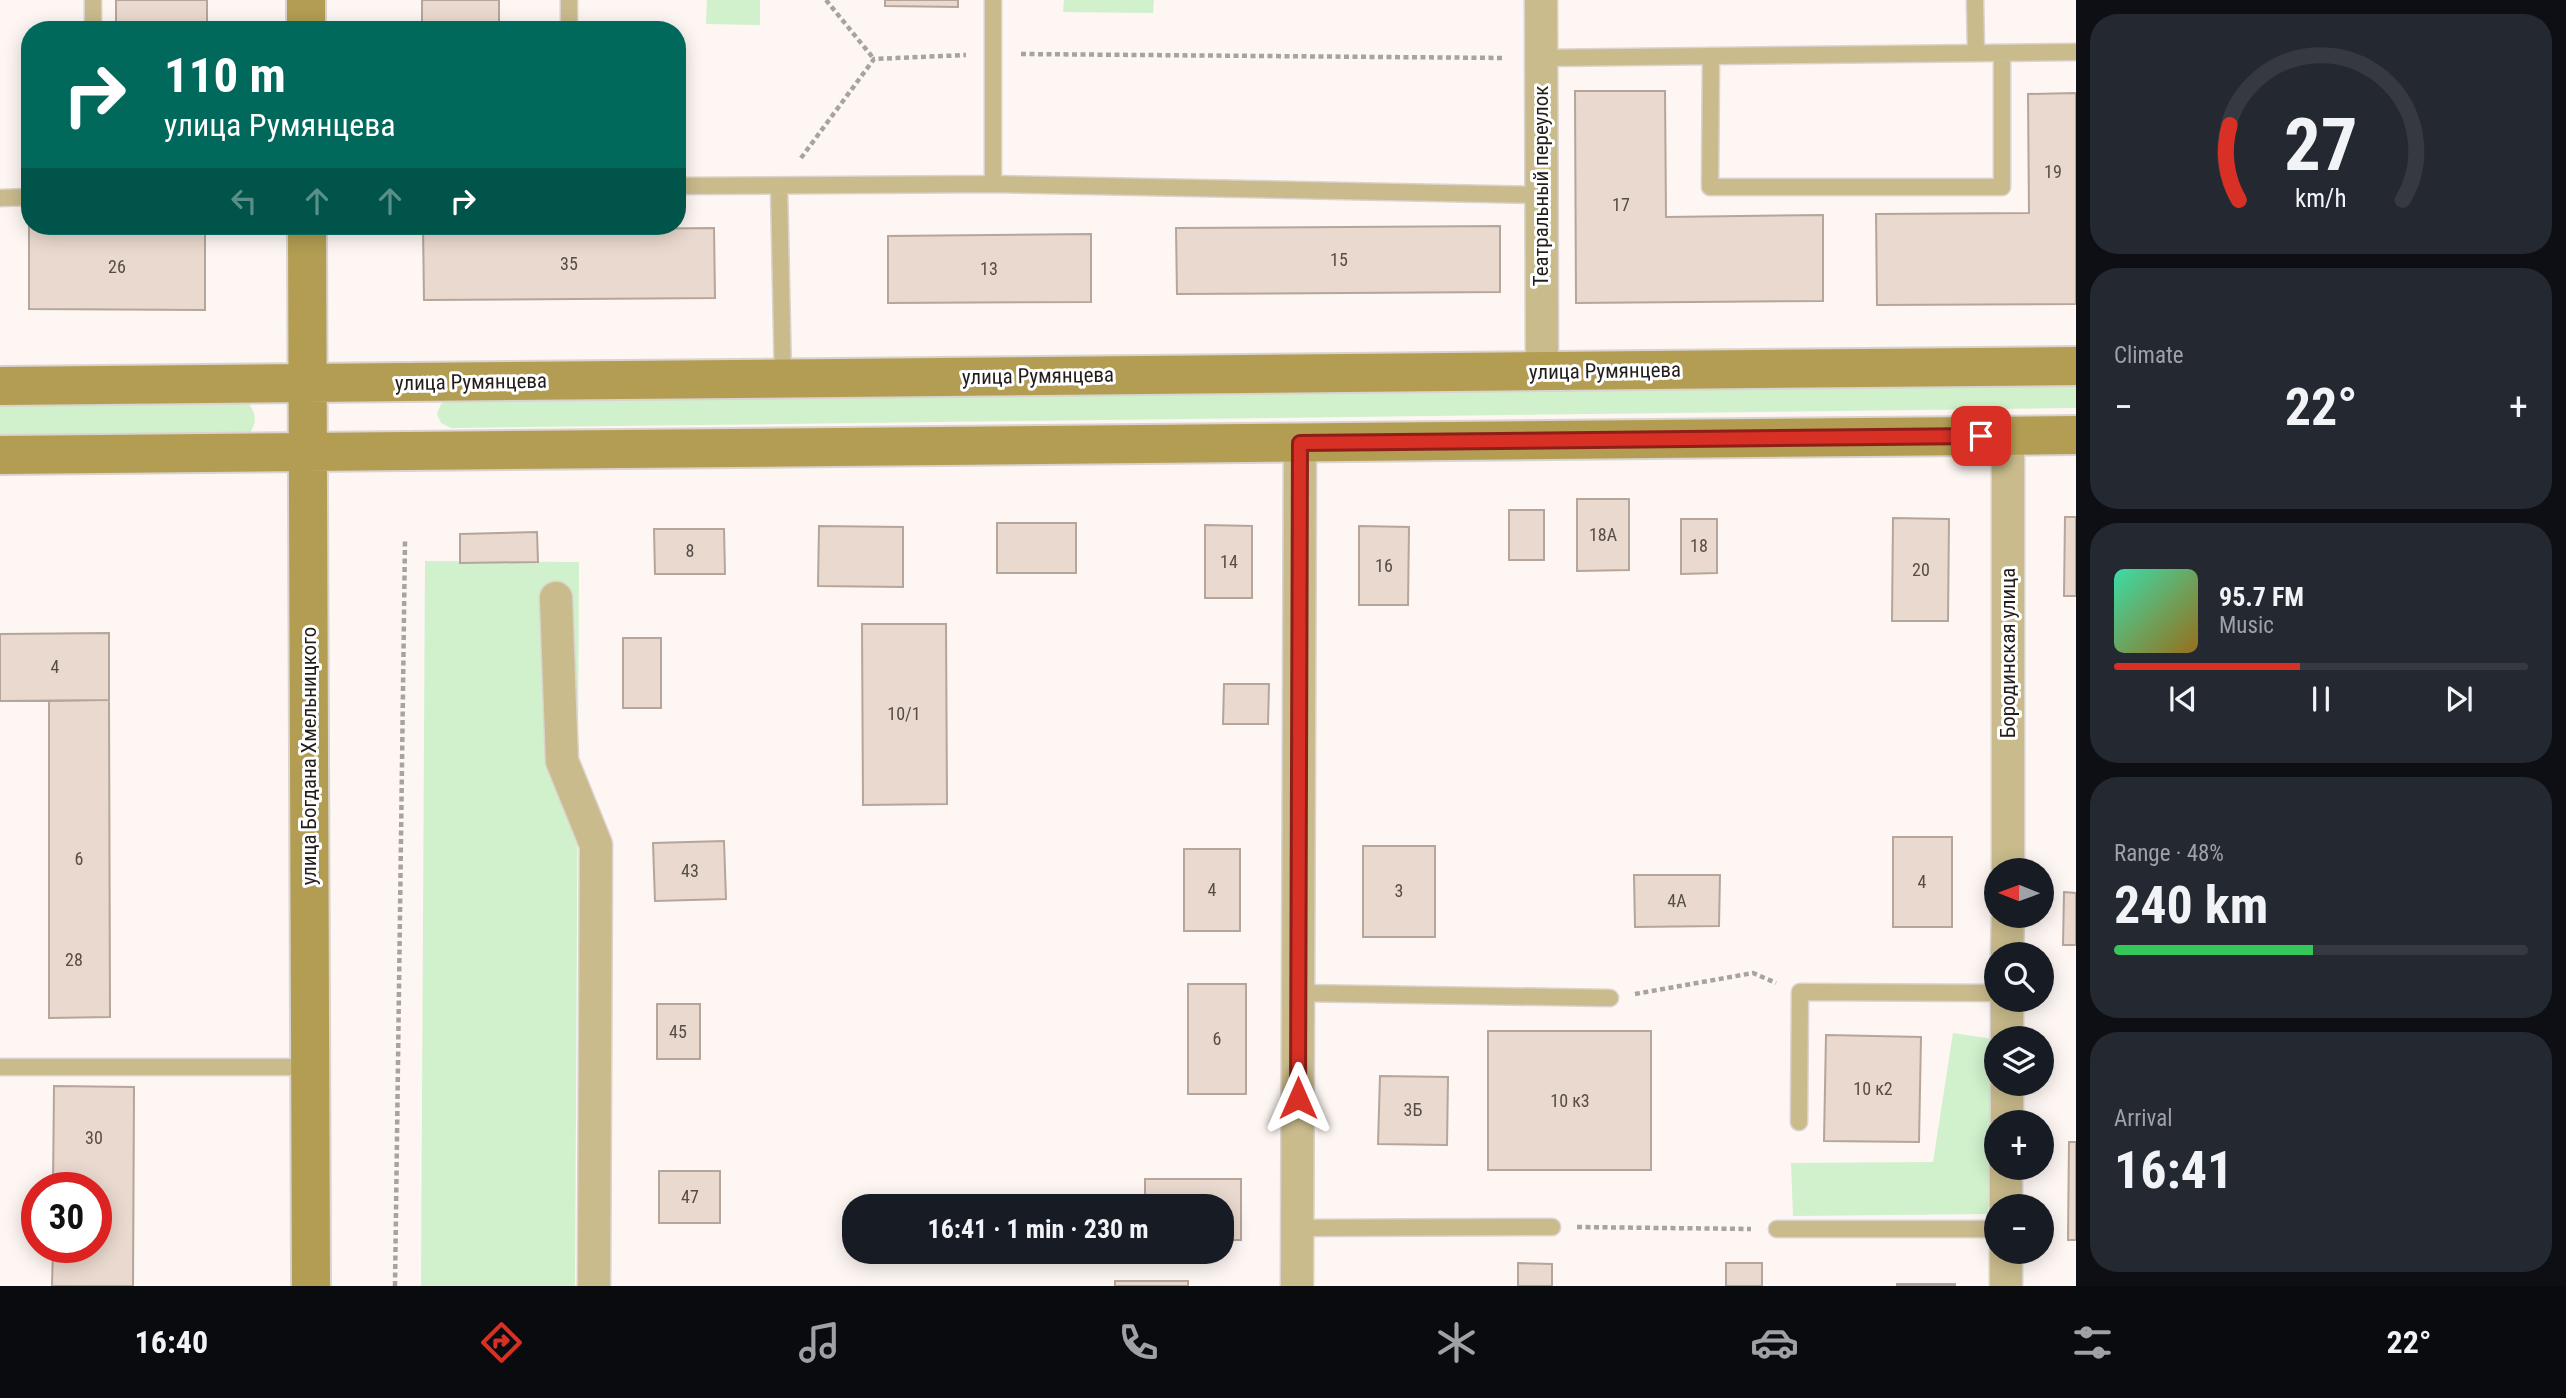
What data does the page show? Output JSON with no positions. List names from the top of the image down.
{
  "streets": {
    "main road": ["улица Румянцева", "улица Богдана Хмельницкого"],
    "street": ["Театральный переулок", "Бородинская улица"]
  },
  "crossings": [
    ["Театральный переулок", "улица Румянцева"],
    ["улица Румянцева", "улица Богдана Хмельницкого"]
  ],
  "house_numbers": [
    "19",
    "17",
    "15",
    "35",
    "26",
    "13",
    "18А",
    "18",
    "8",
    "14",
    "16",
    "20",
    "4",
    "10/1",
    "6",
    "43",
    "4",
    "4",
    "3",
    "4А",
    "28",
    "45",
    "6",
    "10 к2",
    "10 к3",
    "3Б",
    "30",
    "47"
  ],
  "north": "left",
  "page": {
    "turn": ["110 m", "улица Румянцева"],
    "tile": [
      "Climate",
      ["Range · 48%", "240 km"],
      ["Arrival", "16:41"]
    ],
    "heat": ["−", "22°", "+"],
    "song": ["95.7 FM", "Music"],
    "map_buttons": ["+", "−"],
    "limit": "30",
    "trip": "16:41 · 1 min · 230 m",
    "tabs": ["16:40", "22°"],
    "gauge": ["27", "km/h"]
  }
}
